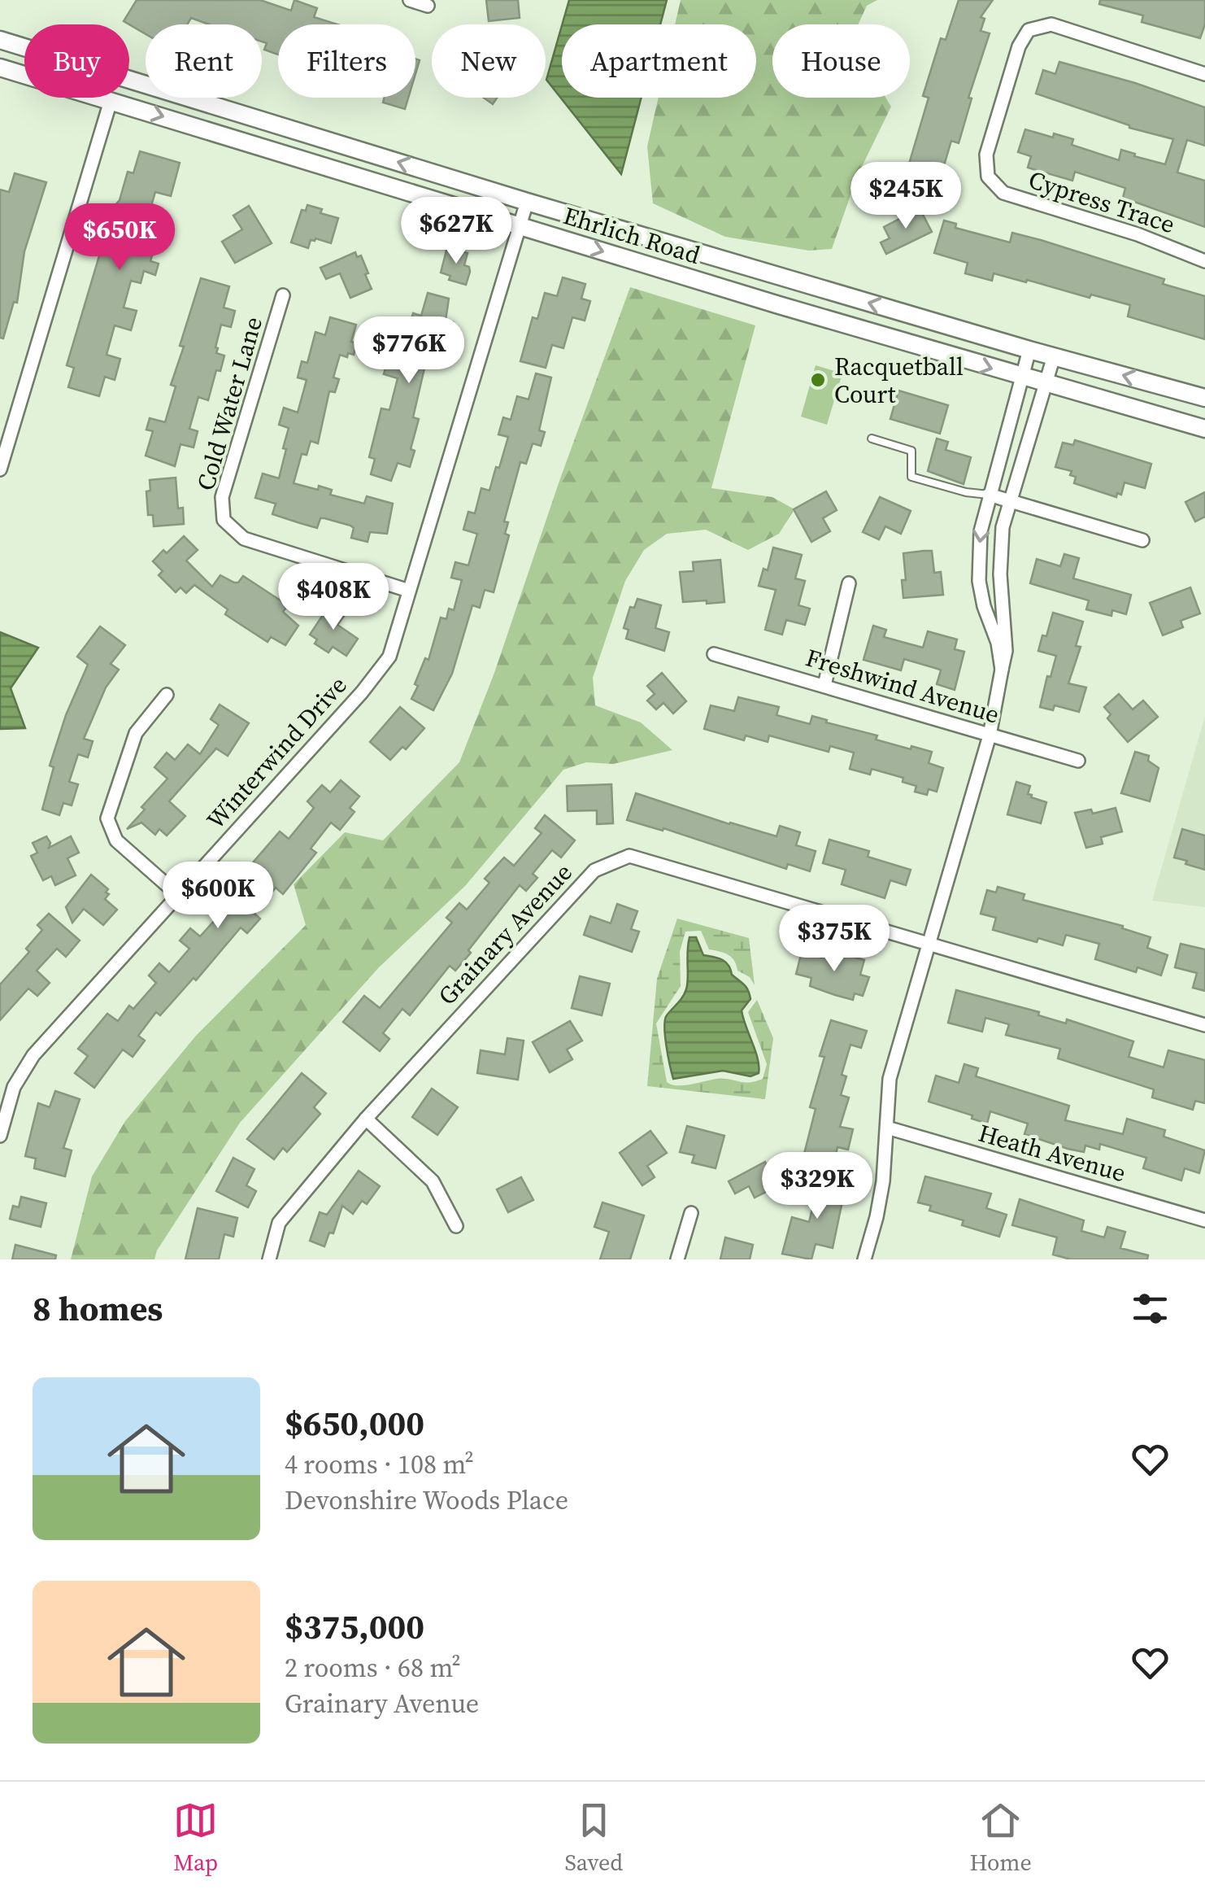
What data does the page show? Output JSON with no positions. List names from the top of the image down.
{
  "streets": {
    "main road": ["Ehrlich Road"],
    "street": [
      "Cypress Trace",
      "Cold Water Lane",
      "Freshwind Avenue",
      "Winterwind Drive",
      "Grainary Avenue",
      "Heath Avenue"
    ]
  },
  "crossings": [
    ["Ehrlich Road", "Winterwind Drive"],
    ["Cold Water Lane", "Winterwind Drive"]
  ],
  "places": ["Racquetball Court"],
  "page": {
    "chip": [
      "Buy",
      "Rent",
      "Filters",
      "New",
      "Apartment",
      "House"
    ],
    "price": [
      "$245K",
      "$627K",
      "$650K",
      "$776K",
      "$408K",
      "$600K",
      "$375K",
      "$329K"
    ],
    "heading": "8 homes",
    "list": [
      {
        "name": "$650,000",
        "note": "4 rooms · 108 m² · Devonshire Woods Place"
      },
      {
        "name": "$375,000",
        "note": "2 rooms · 68 m² · Grainary Avenue"
      }
    ],
    "tabs": ["Map", "Saved", "Home"]
  }
}
